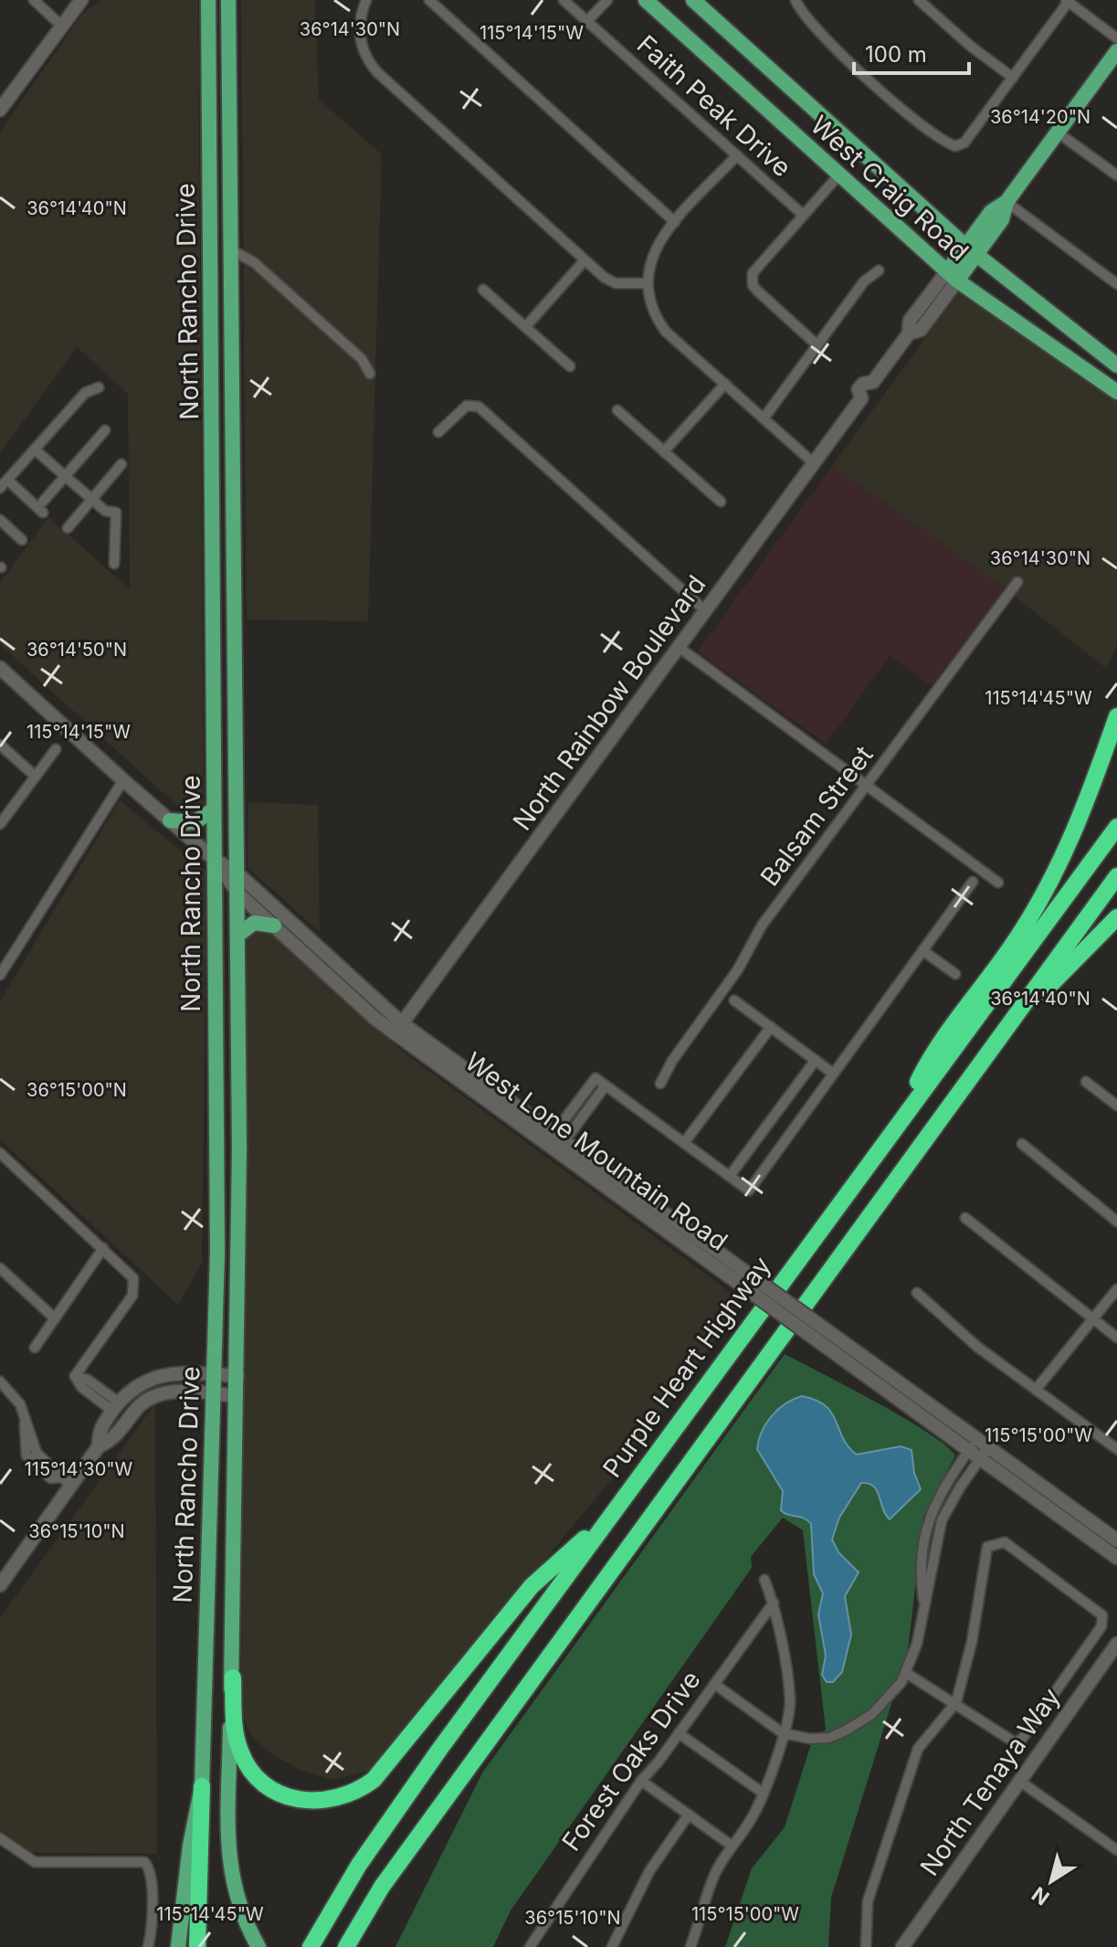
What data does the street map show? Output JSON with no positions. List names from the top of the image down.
{
  "streets": {
    "highway": ["Purple Heart Highway"],
    "main road": [
      "West Craig Road",
      "North Rancho Drive",
      "North Rainbow Boulevard",
      "West Lone Mountain Road",
      "North Tenaya Way"
    ],
    "street": ["Faith Peak Drive", "Balsam Street", "Forest Oaks Drive"]
  },
  "crossings": [
    ["West Craig Road", "North Rainbow Boulevard"],
    ["North Rancho Drive", "West Lone Mountain Road"],
    ["North Rainbow Boulevard", "West Lone Mountain Road"]
  ],
  "scale_bar": "100 m",
  "north": "bottom left",
  "coordinates": [
    "36°14'30\"N",
    "115°14'15\"W",
    "36°14'20\"N",
    "36°14'40\"N",
    "36°14'50\"N",
    "115°14'45\"W",
    "36°15'00\"N",
    "115°15'00\"W",
    "115°14'30\"W",
    "36°15'10\"N"
  ]
}
